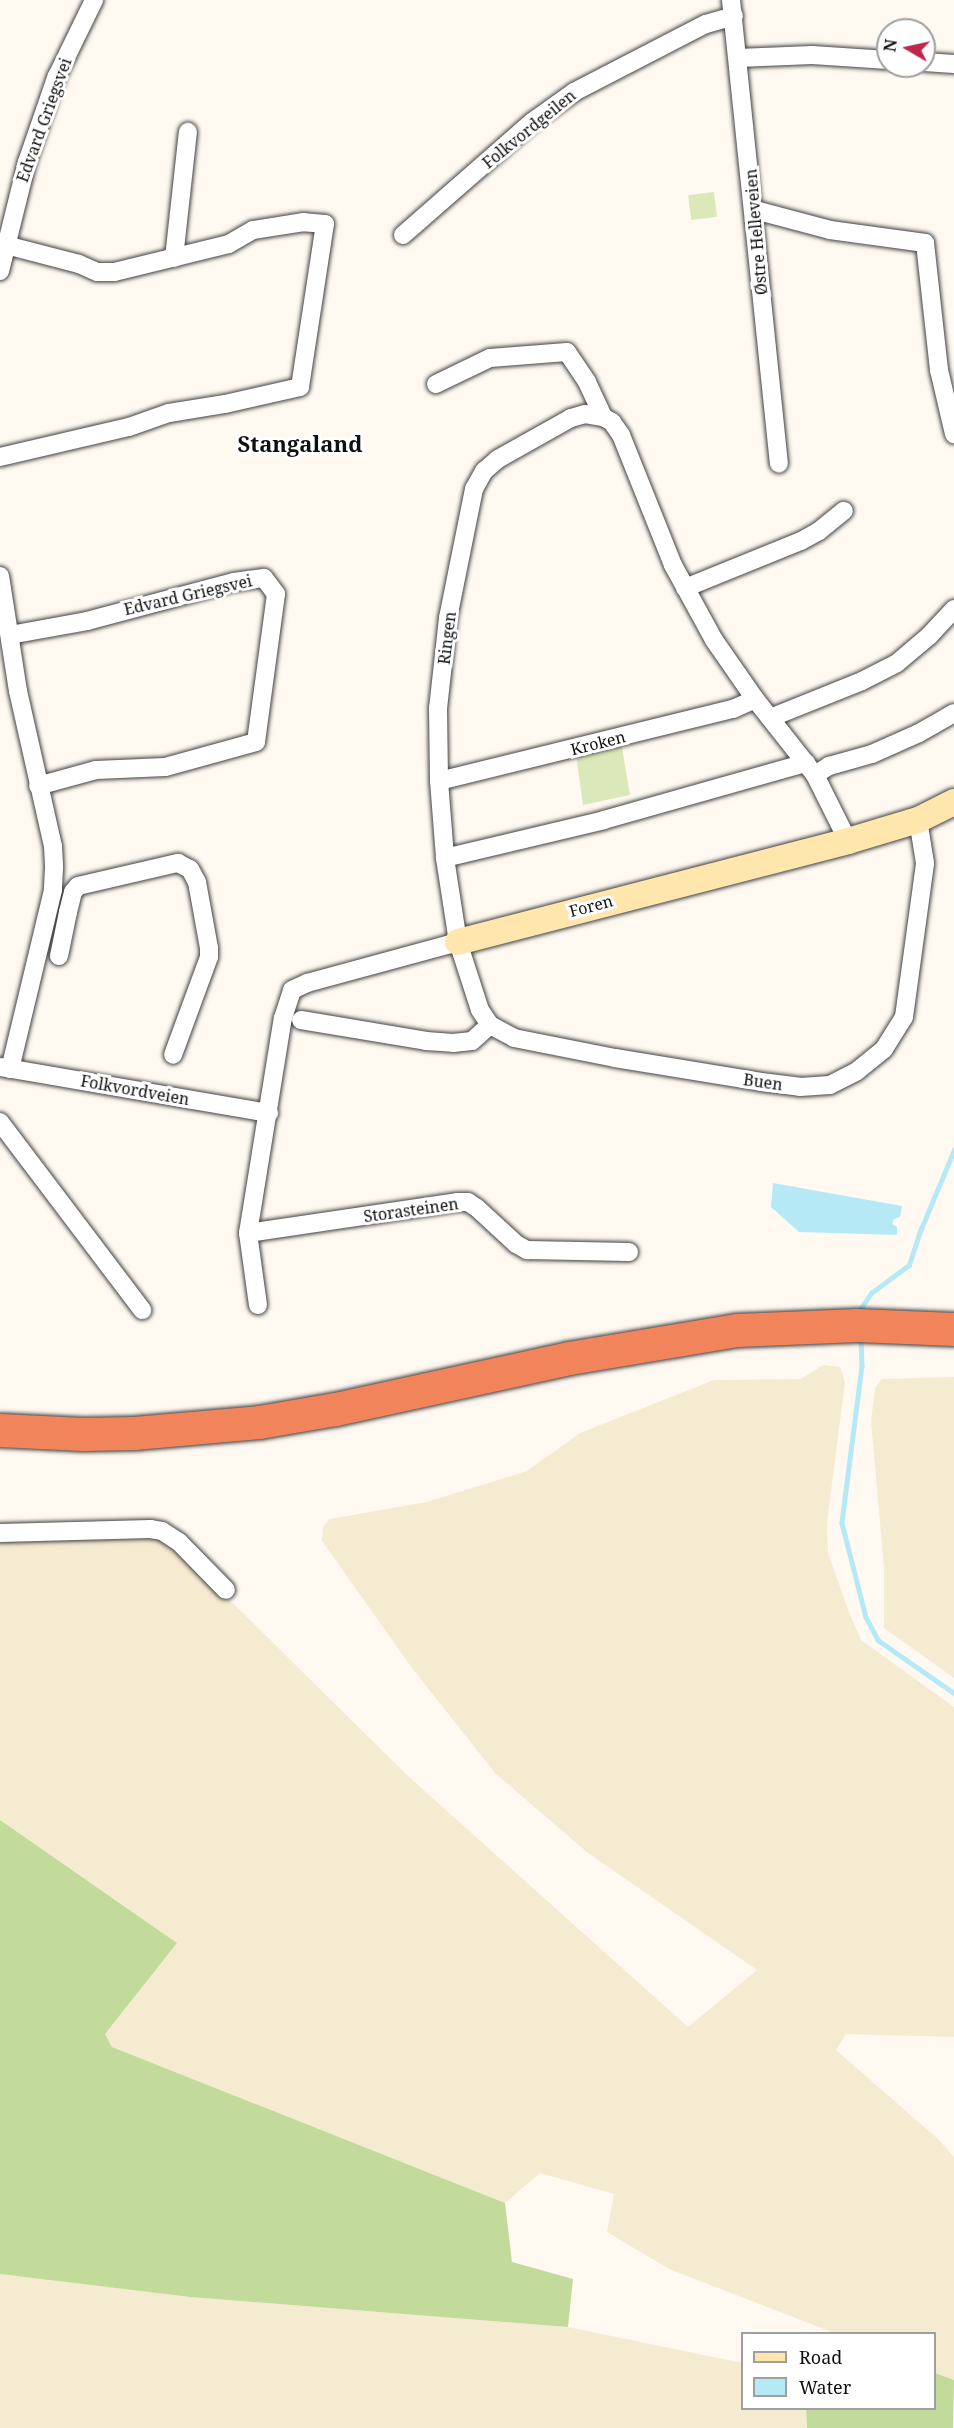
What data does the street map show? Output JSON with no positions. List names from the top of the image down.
{
  "streets": {
    "street": [
      "Edvard Griegsvei",
      "Folkvordgeilen",
      "Østre Helleveien",
      "Ringen",
      "Kroken",
      "Foren",
      "Buen",
      "Folkvordveien",
      "Storasteinen"
    ]
  },
  "crossings": [
    ["Folkvordgeilen", "Østre Helleveien"],
    ["Ringen", "Kroken"],
    ["Ringen", "Foren"],
    ["Foren", "Buen"],
    ["Foren", "Folkvordveien"]
  ],
  "districts": ["Stangaland"],
  "legend": ["Road", "Water"],
  "north": "left"
}
